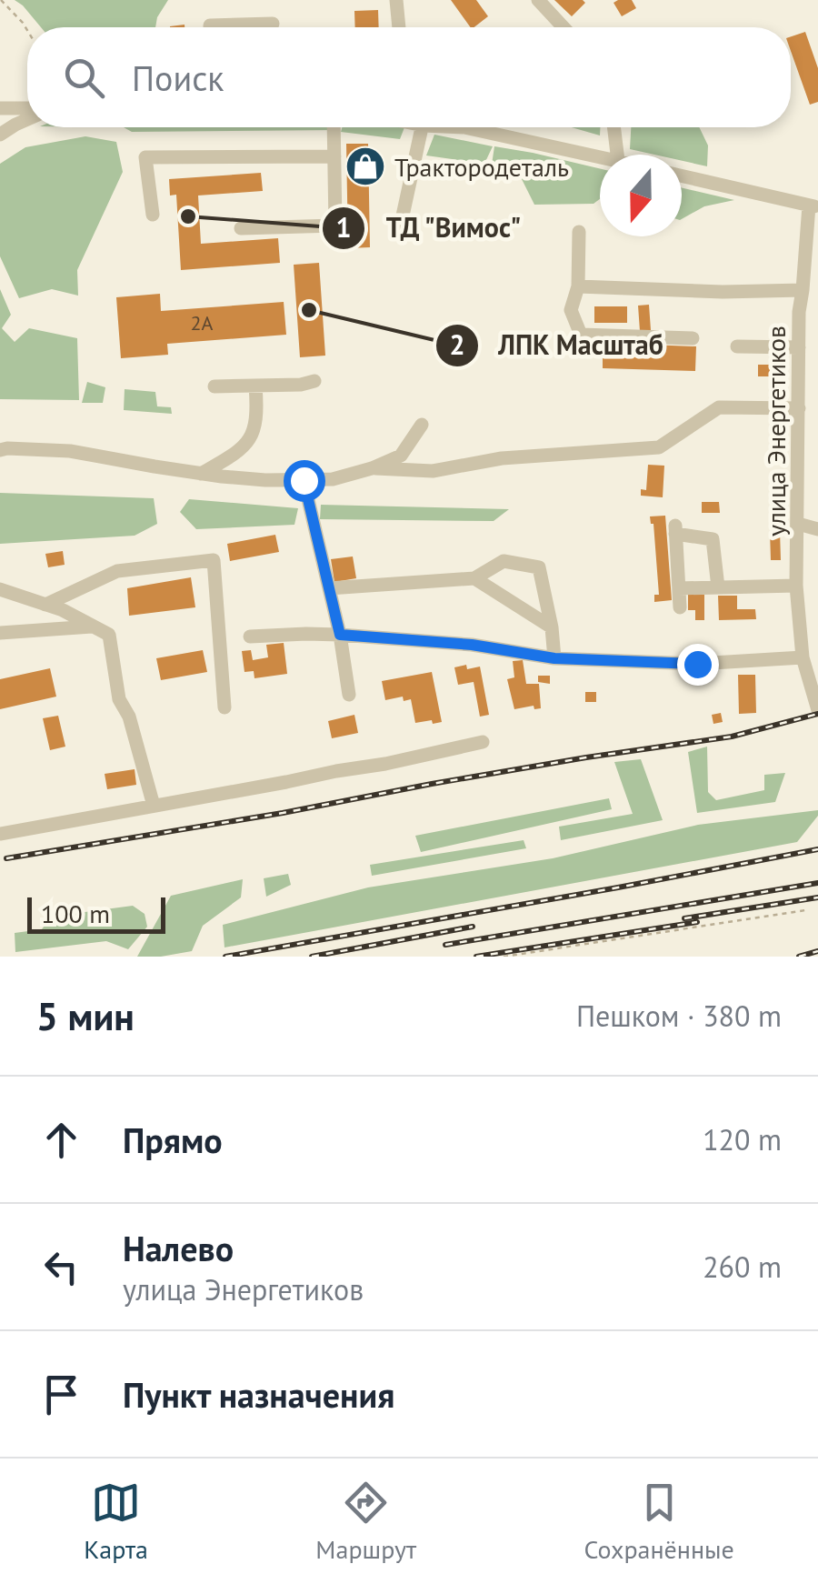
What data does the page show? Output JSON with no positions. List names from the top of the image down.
{
  "streets": {
    "street": ["улица Энергетиков"]
  },
  "places": {
    "shop": ["Трактородеталь"],
    "other": ["ТД \"Вимос\"", "ЛПК Масштаб"]
  },
  "house_numbers": ["2А"],
  "scale_bar": "100 m",
  "north": "bottom",
  "page": {
    "search": "Поиск",
    "scale": "100 m",
    "heading": ["5 мин", "Пешком · 380 m"],
    "list": [
      ["Прямо", "120 m"],
      ["Налево", "улица Энергетиков", "260 m"],
      "Пункт назначения"
    ],
    "nav": ["Карта", "Маршрут", "Сохранённые"]
  }
}
